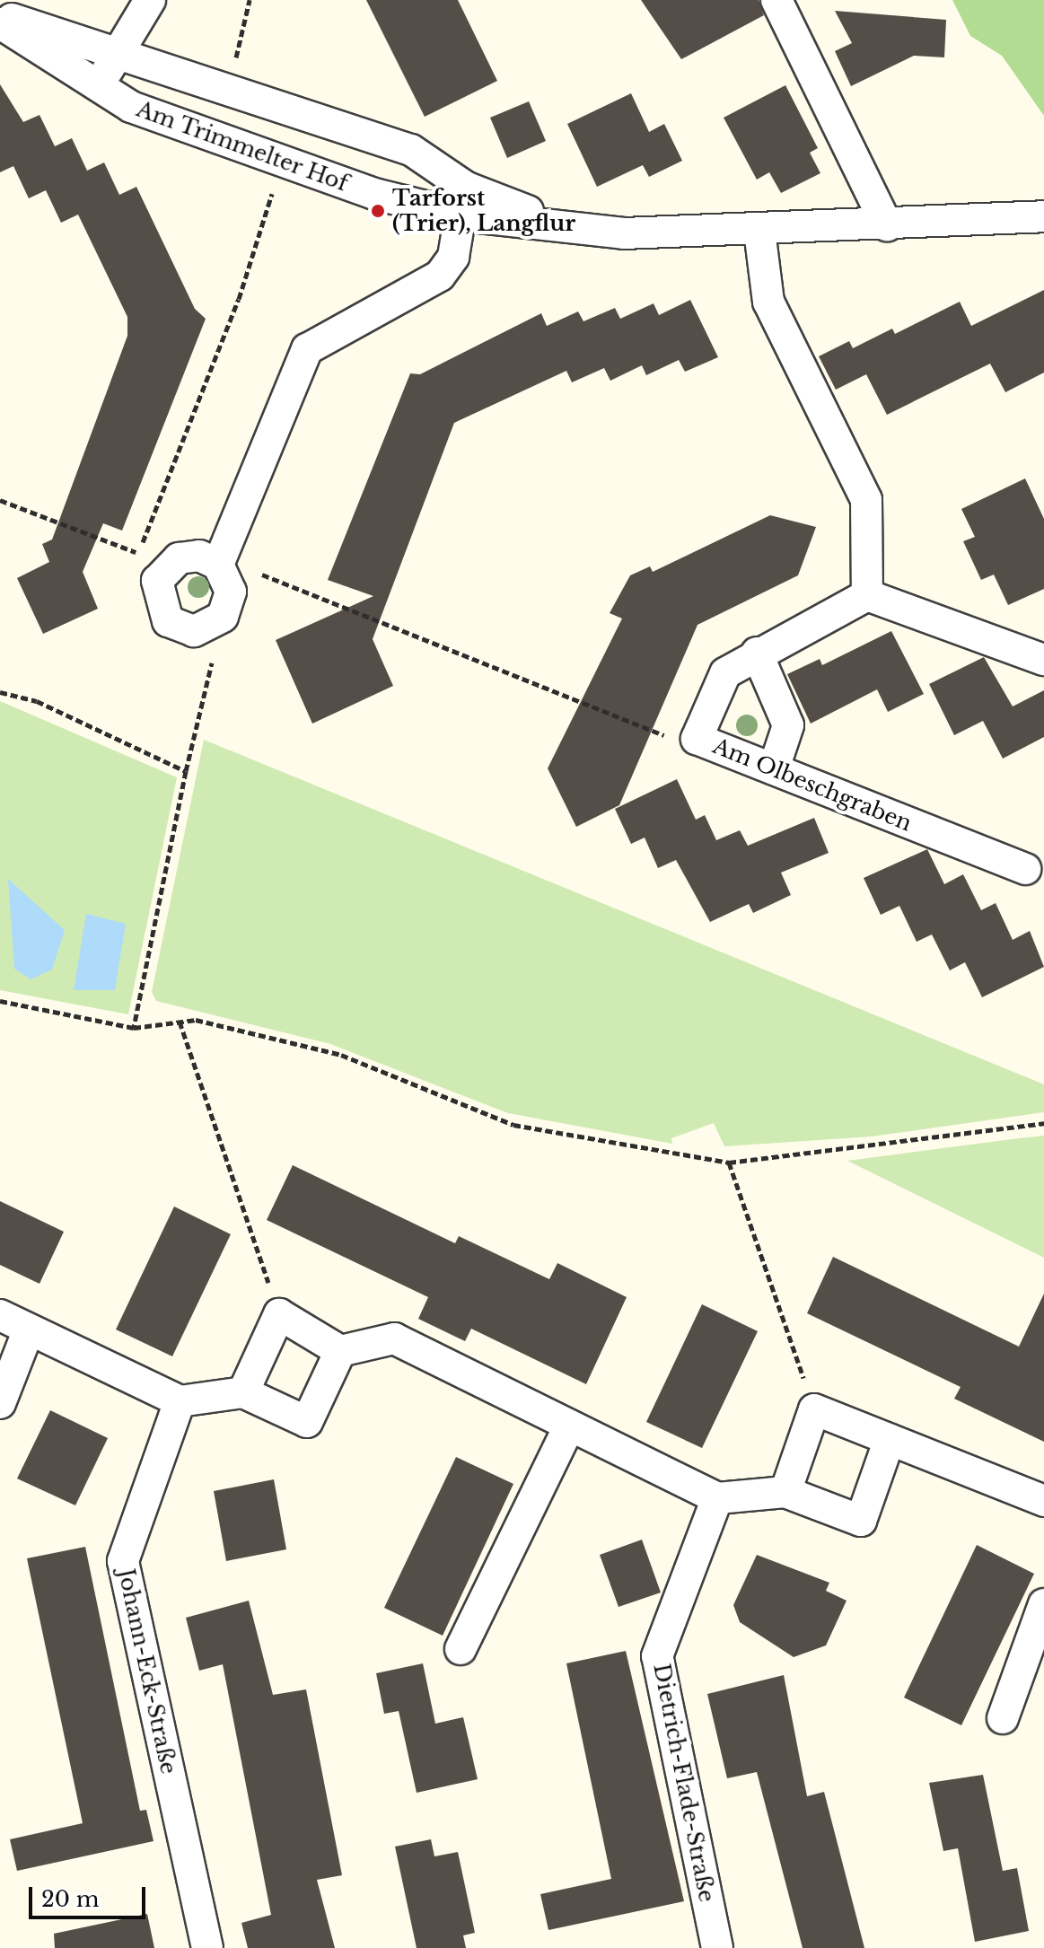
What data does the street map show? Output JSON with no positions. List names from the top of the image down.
{
  "streets": {
    "street": [
      "Am Trimmelter Hof",
      "Am Olbeschgraben",
      "Johann-Eck-Straße",
      "Dietrich-Flade-Straße"
    ]
  },
  "places": ["Tarforst (Trier), Langflur"],
  "scale_bar": "20 m"
}
